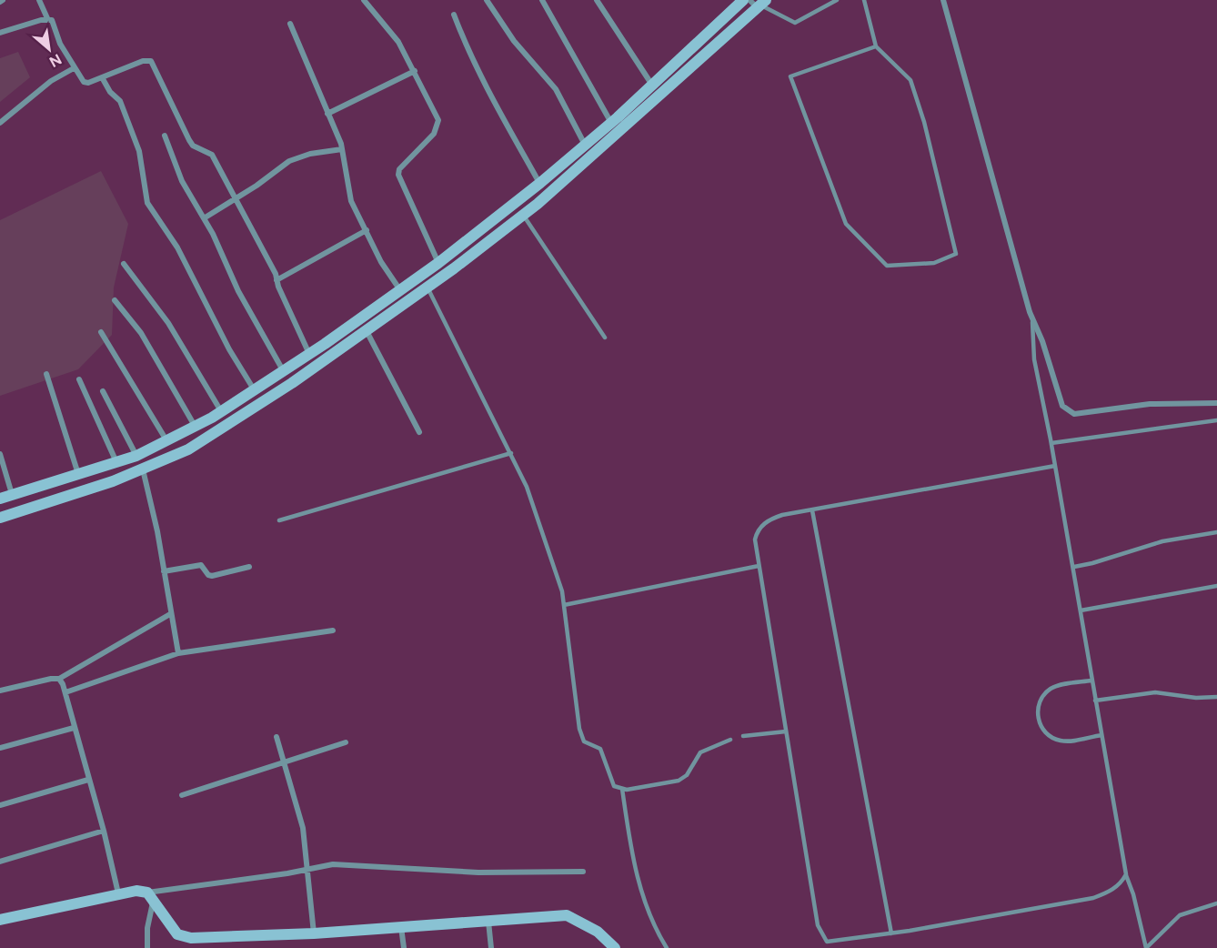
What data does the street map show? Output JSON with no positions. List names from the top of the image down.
{
  "north": "bottom right"
}
